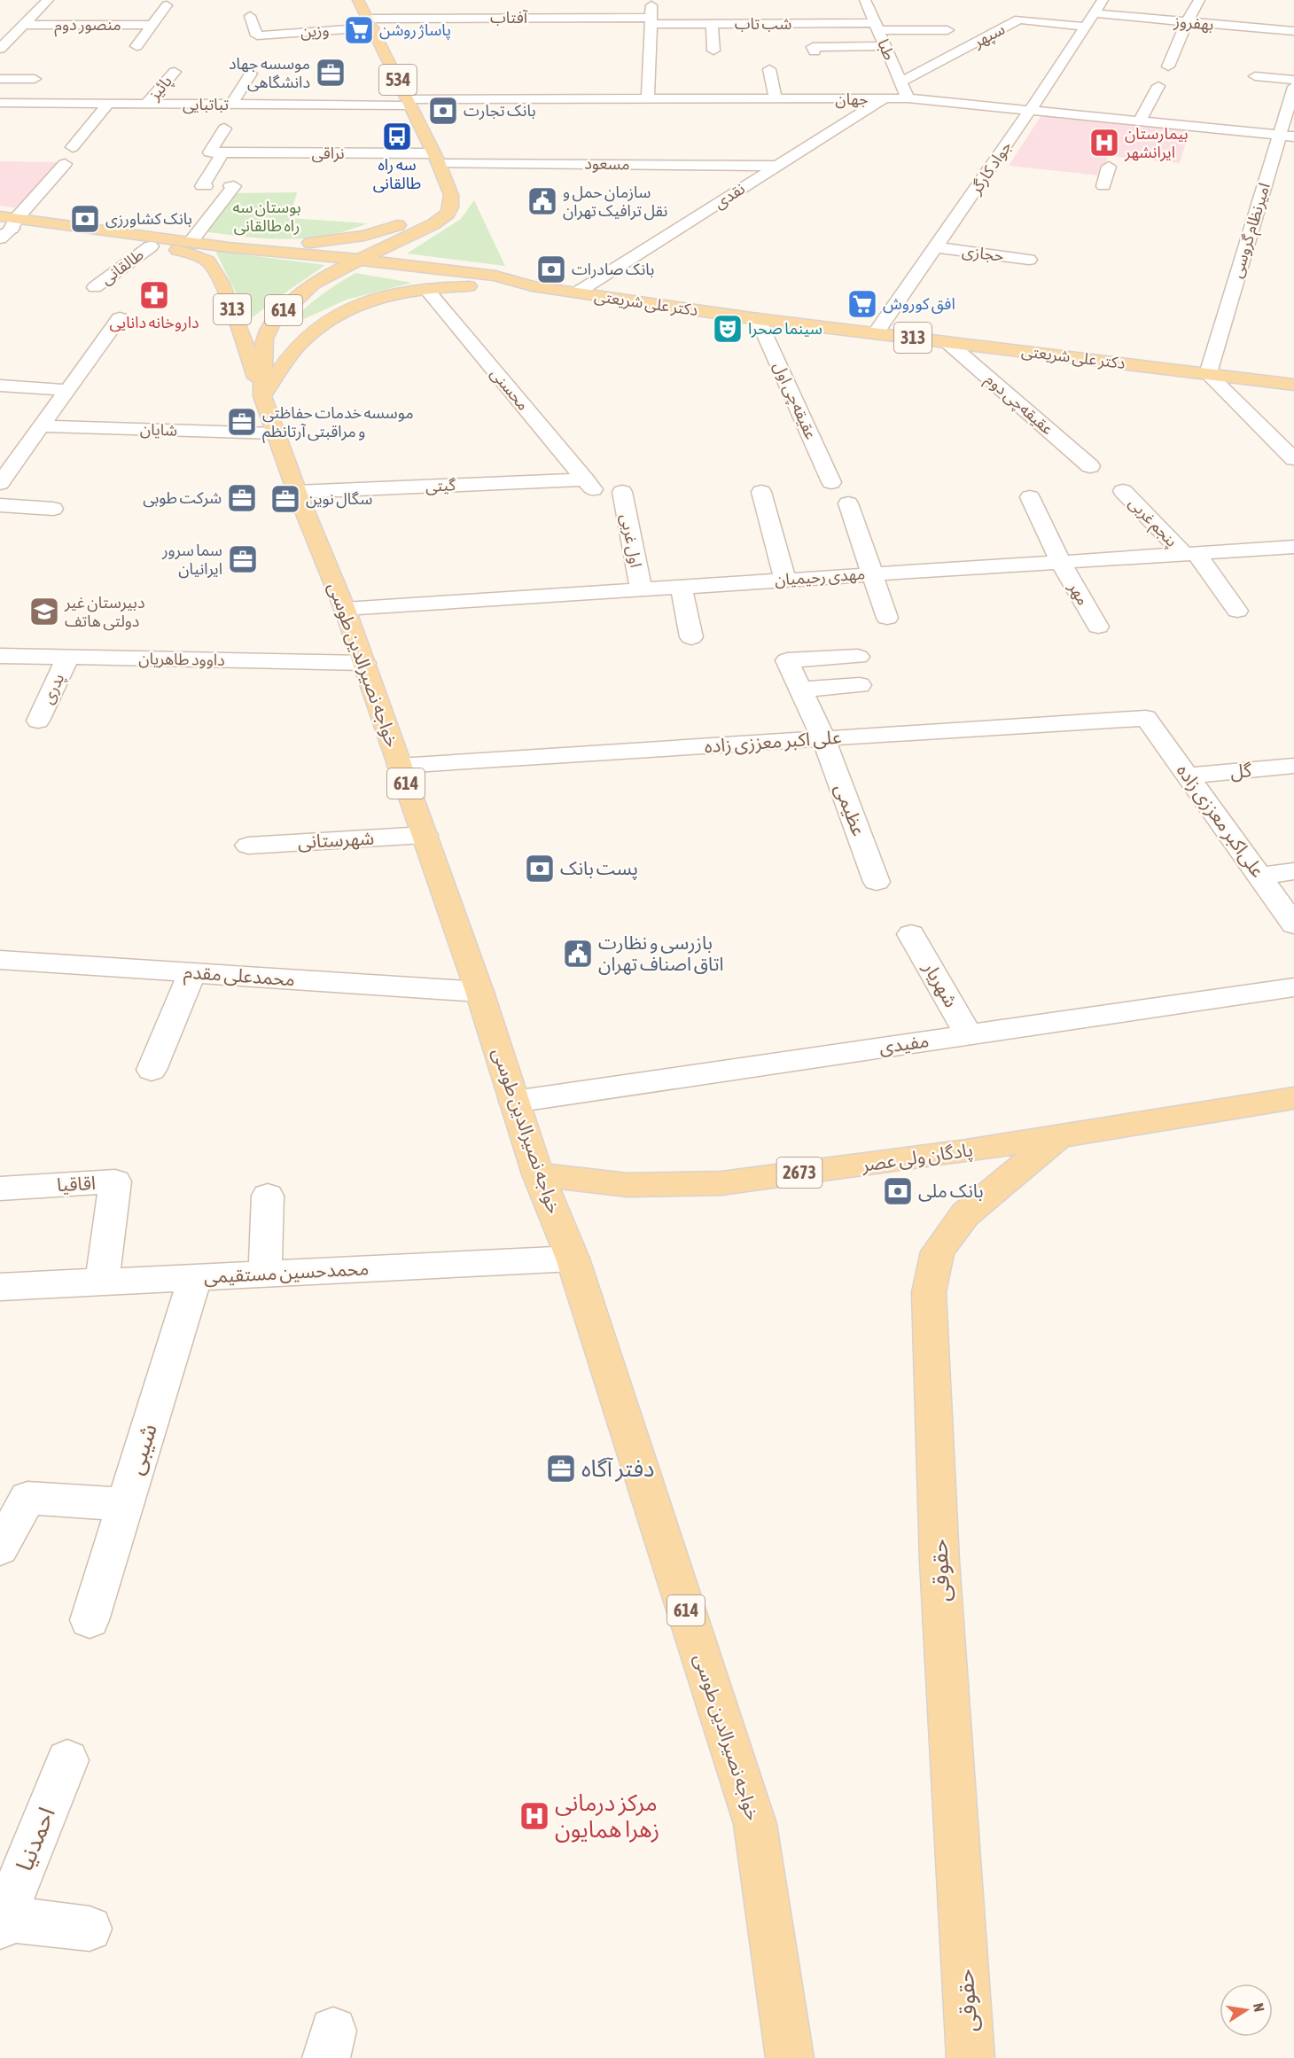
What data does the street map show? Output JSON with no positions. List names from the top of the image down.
{
  "streets": {
    "main road": [
      "534",
      "دکتر علی شریعتی",
      "313",
      "614",
      "خواجه نصیرالدین طوسی",
      "پادگان ولی عصر",
      "2673",
      "حقوقی"
    ],
    "street": [
      "آفتاب",
      "بهفروز",
      "شب تاب",
      "منصور دوم",
      "وزین",
      "سپهر",
      "طبا",
      "پائیز",
      "جهان",
      "تباتبایی",
      "نراقی",
      "مسعود",
      "جواد کارگر",
      "نقدی",
      "امیرنظام گروسی",
      "حجازی",
      "طالقانی",
      "محسنی",
      "عقیقه‌چی اول",
      "عقیقه‌چی دوم",
      "شایان",
      "گیتی",
      "پنجم غربی",
      "اول غربی",
      "مهدی رحیمیان",
      "مهر",
      "داوود طاهریان",
      "پدری",
      "علی اکبر معززی زاده",
      "گل",
      "عظیمی",
      "علی‌اکبر معززی زاده",
      "شهرستانی",
      "محمدعلی مقدم",
      "شهریار",
      "مفیدی",
      "اقاقیا",
      "محمدحسین مستقیمی",
      "شیبی",
      "احمدنیا"
    ]
  },
  "crossings": [
    ["آفتاب", "شب تاب"],
    ["آفتاب", "وزین"],
    ["آفتاب", "534"],
    ["بهفروز", "جواد کارگر"],
    ["شب تاب", "طبا"],
    ["وزین", "534"],
    ["سپهر", "طبا"],
    ["سپهر", "جواد کارگر"],
    ["طبا", "جهان"],
    ["534", "جهان"],
    ["534", "تباتبایی"],
    ["534", "نراقی"],
    ["534", "مسعود"],
    ["534", "دکتر علی شریعتی"],
    ["534", "خواجه نصیرالدین طوسی"],
    ["پائیز", "تباتبایی"],
    ["جهان", "تباتبایی"],
    ["جهان", "جواد کارگر"],
    ["جهان", "نقدی"],
    ["جهان", "امیرنظام گروسی"],
    ["نراقی", "مسعود"],
    ["مسعود", "نقدی"],
    ["جواد کارگر", "حجازی"],
    ["جواد کارگر", "دکتر علی شریعتی"],
    ["نقدی", "دکتر علی شریعتی"],
    ["امیرنظام گروسی", "دکتر علی شریعتی"],
    ["طالقانی", "دکتر علی شریعتی"],
    ["دکتر علی شریعتی", "عقیقه‌چی اول"],
    ["دکتر علی شریعتی", "عقیقه‌چی دوم"],
    ["دکتر علی شریعتی", "خواجه نصیرالدین طوسی"],
    ["محسنی", "گیتی"],
    ["شایان", "خواجه نصیرالدین طوسی"],
    ["گیتی", "خواجه نصیرالدین طوسی"],
    ["پنجم غربی", "مهدی رحیمیان"],
    ["اول غربی", "مهدی رحیمیان"],
    ["مهدی رحیمیان", "مهر"],
    ["مهدی رحیمیان", "خواجه نصیرالدین طوسی"],
    ["داوود طاهریان", "خواجه نصیرالدین طوسی"],
    ["داوود طاهریان", "پدری"],
    ["خواجه نصیرالدین طوسی", "علی اکبر معززی زاده"],
    ["خواجه نصیرالدین طوسی", "شهرستانی"],
    ["خواجه نصیرالدین طوسی", "محمدعلی مقدم"],
    ["خواجه نصیرالدین طوسی", "مفیدی"],
    ["خواجه نصیرالدین طوسی", "پادگان ولی عصر"],
    ["خواجه نصیرالدین طوسی", "محمدحسین مستقیمی"],
    ["علی اکبر معززی زاده", "عظیمی"],
    ["علی اکبر معززی زاده", "علی‌اکبر معززی زاده"],
    ["گل", "علی‌اکبر معززی زاده"],
    ["شهریار", "مفیدی"],
    ["پادگان ولی عصر", "حقوقی"],
    ["اقاقیا", "محمدحسین مستقیمی"],
    ["محمدحسین مستقیمی", "شیبی"]
  ],
  "parks": ["بوستان سه راه طالقانی"],
  "places": {
    "supermarket": ["پاساژ روشن", "افق کوروش"],
    "office": [
      "موسسه جهاد دانشگاهی",
      "موسسه خدمات حفاظتی و مراقبتی آرتانظم",
      "شرکت طوبی",
      "سگال نوین",
      "سما سرور ایرانیان",
      "دفتر آگاه"
    ],
    "bank": [
      "بانک تجارت",
      "بانک کشاورزی",
      "بانک صادرات",
      "پست بانک",
      "بانک ملی"
    ],
    "bus stop": ["سه راه طالقانی"],
    "hospital": ["بیمارستان ایرانشهر", "مرکز درمانی زهرا همایون"],
    "public building": ["سازمان حمل و نقل ترافیک تهران", "بازرسی و نظارت اتاق اصناف تهران"],
    "pharmacy": ["داروخانه دانایی"],
    "theatre": ["سینما صحرا"],
    "school or university": ["دبیرستان غیر دولتی هاتف"]
  },
  "north": "right"
}
